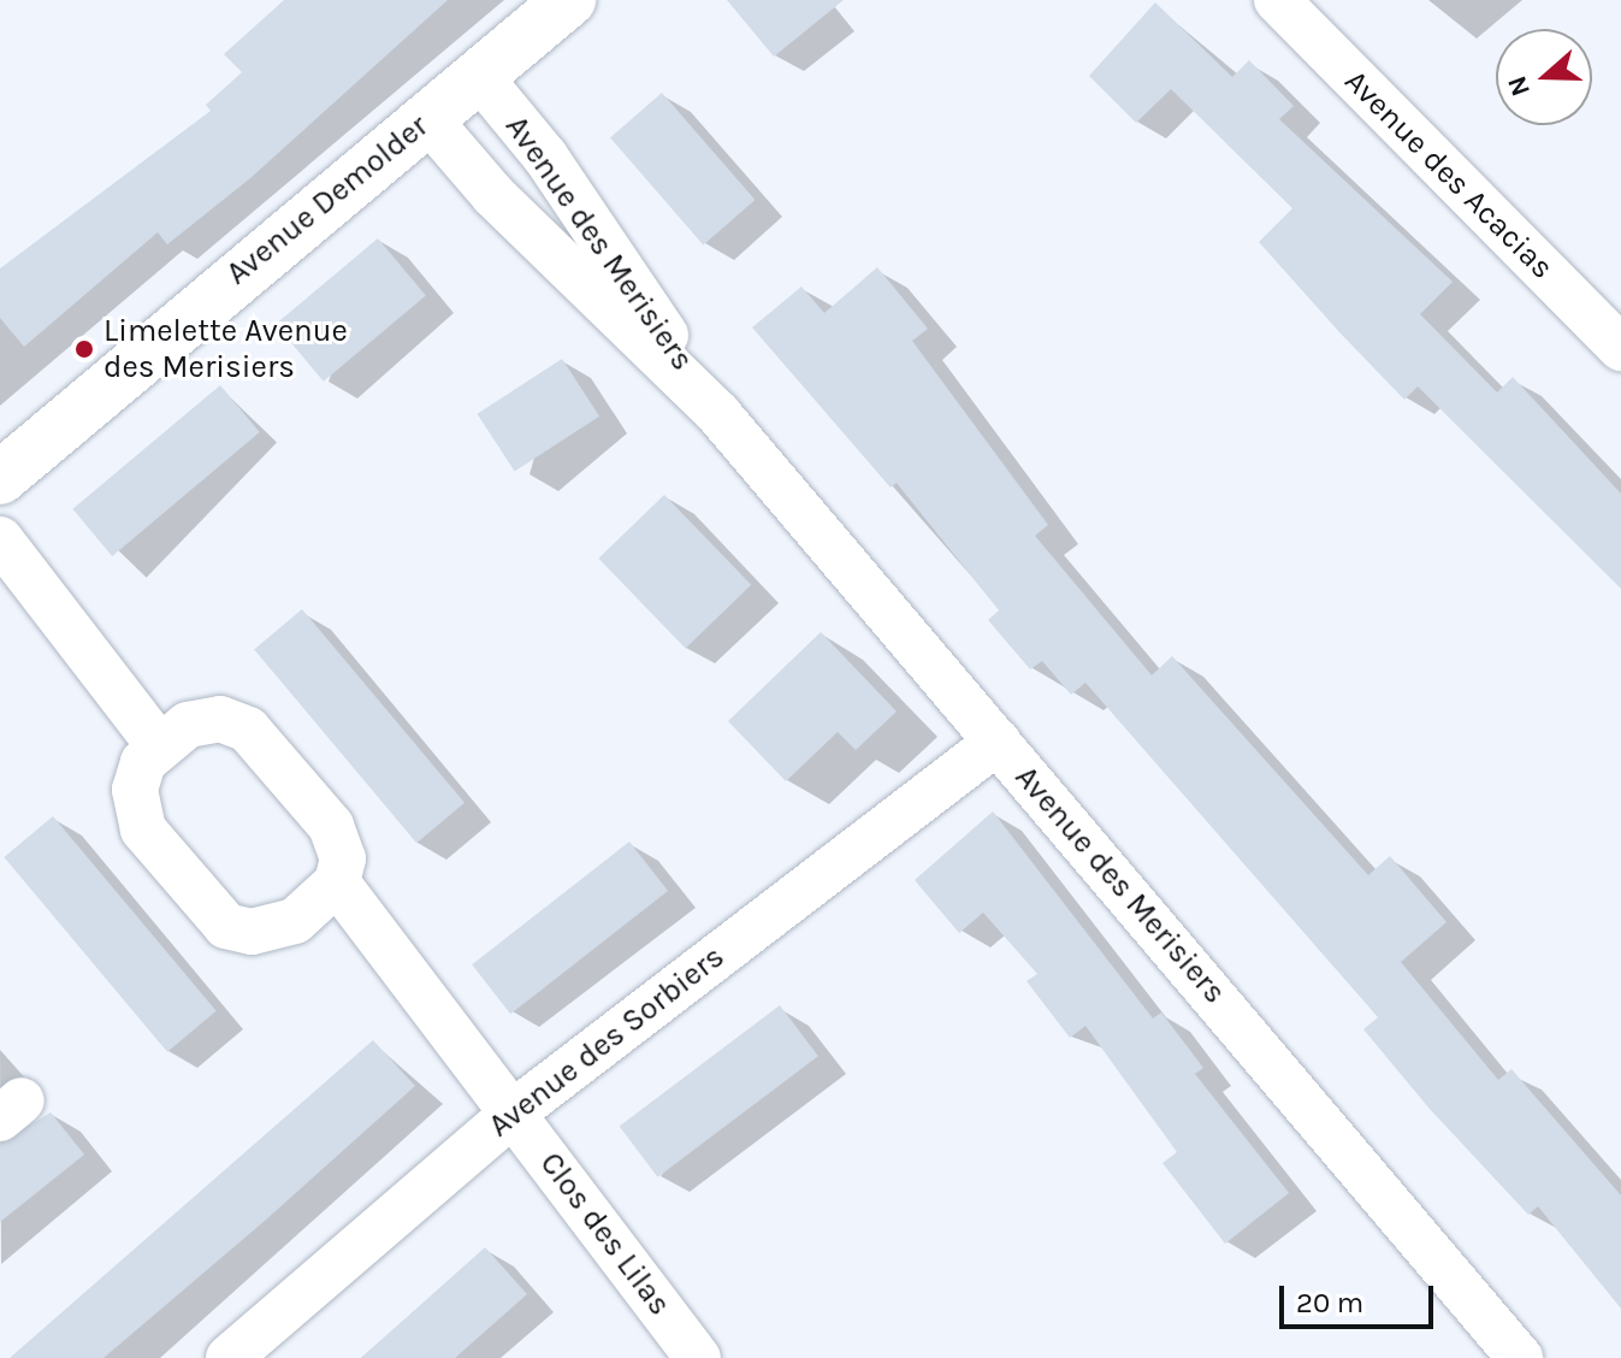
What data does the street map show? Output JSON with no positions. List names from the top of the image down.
{
  "streets": {
    "street": [
      "Avenue des Acacias",
      "Avenue Demolder",
      "Avenue des Merisiers",
      "Avenue des Sorbiers",
      "Clos des Lilas"
    ]
  },
  "crossings": [
    ["Avenue Demolder", "Avenue des Merisiers"],
    ["Avenue des Merisiers", "Avenue des Sorbiers"],
    ["Avenue des Sorbiers", "Clos des Lilas"]
  ],
  "places": ["Limelette Avenue des Merisiers"],
  "scale_bar": "20 m",
  "north": "left"
}
